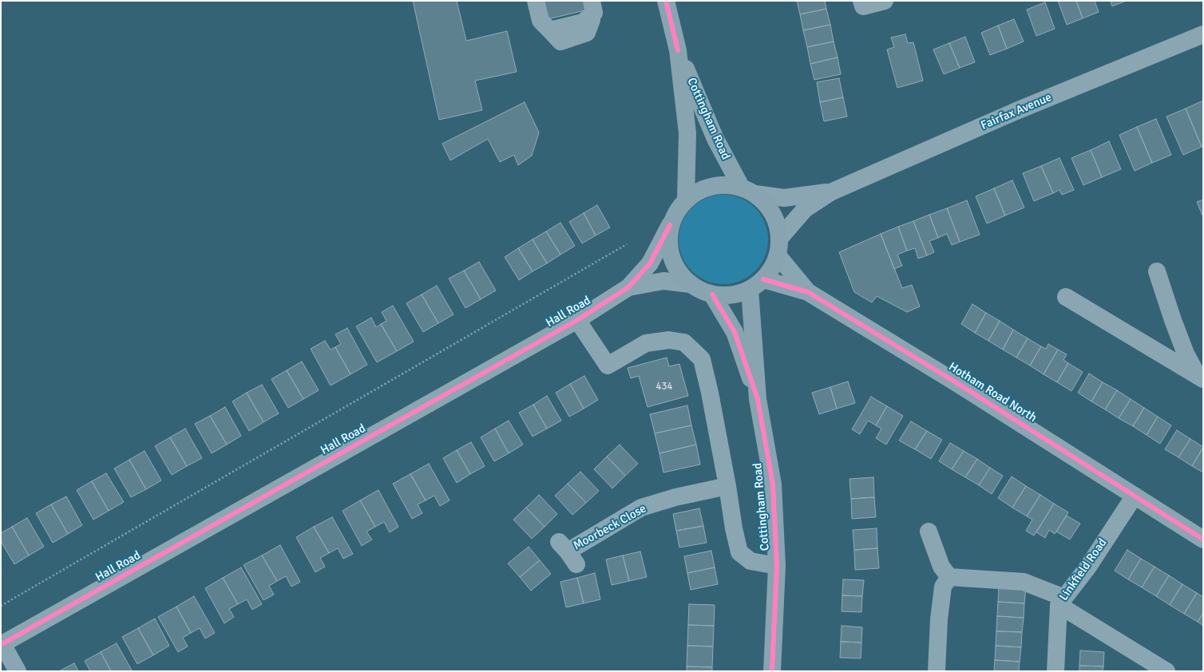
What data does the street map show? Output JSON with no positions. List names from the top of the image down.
{
  "streets": {
    "main road": ["Cottingham Road"],
    "street": [
      "Fairfax Avenue",
      "Hall Road",
      "Hotham Road North",
      "Moorbeck Close",
      "Linkfield Road"
    ]
  },
  "crossings": [
    ["Fairfax Avenue", "Cottingham Road"],
    ["Fairfax Avenue", "Hall Road"],
    ["Fairfax Avenue", "Hotham Road North"],
    ["Cottingham Road", "Hall Road"],
    ["Cottingham Road", "Hotham Road North"],
    ["Hall Road", "Hotham Road North"],
    ["Hotham Road North", "Linkfield Road"]
  ],
  "house_numbers": ["434"]
}
